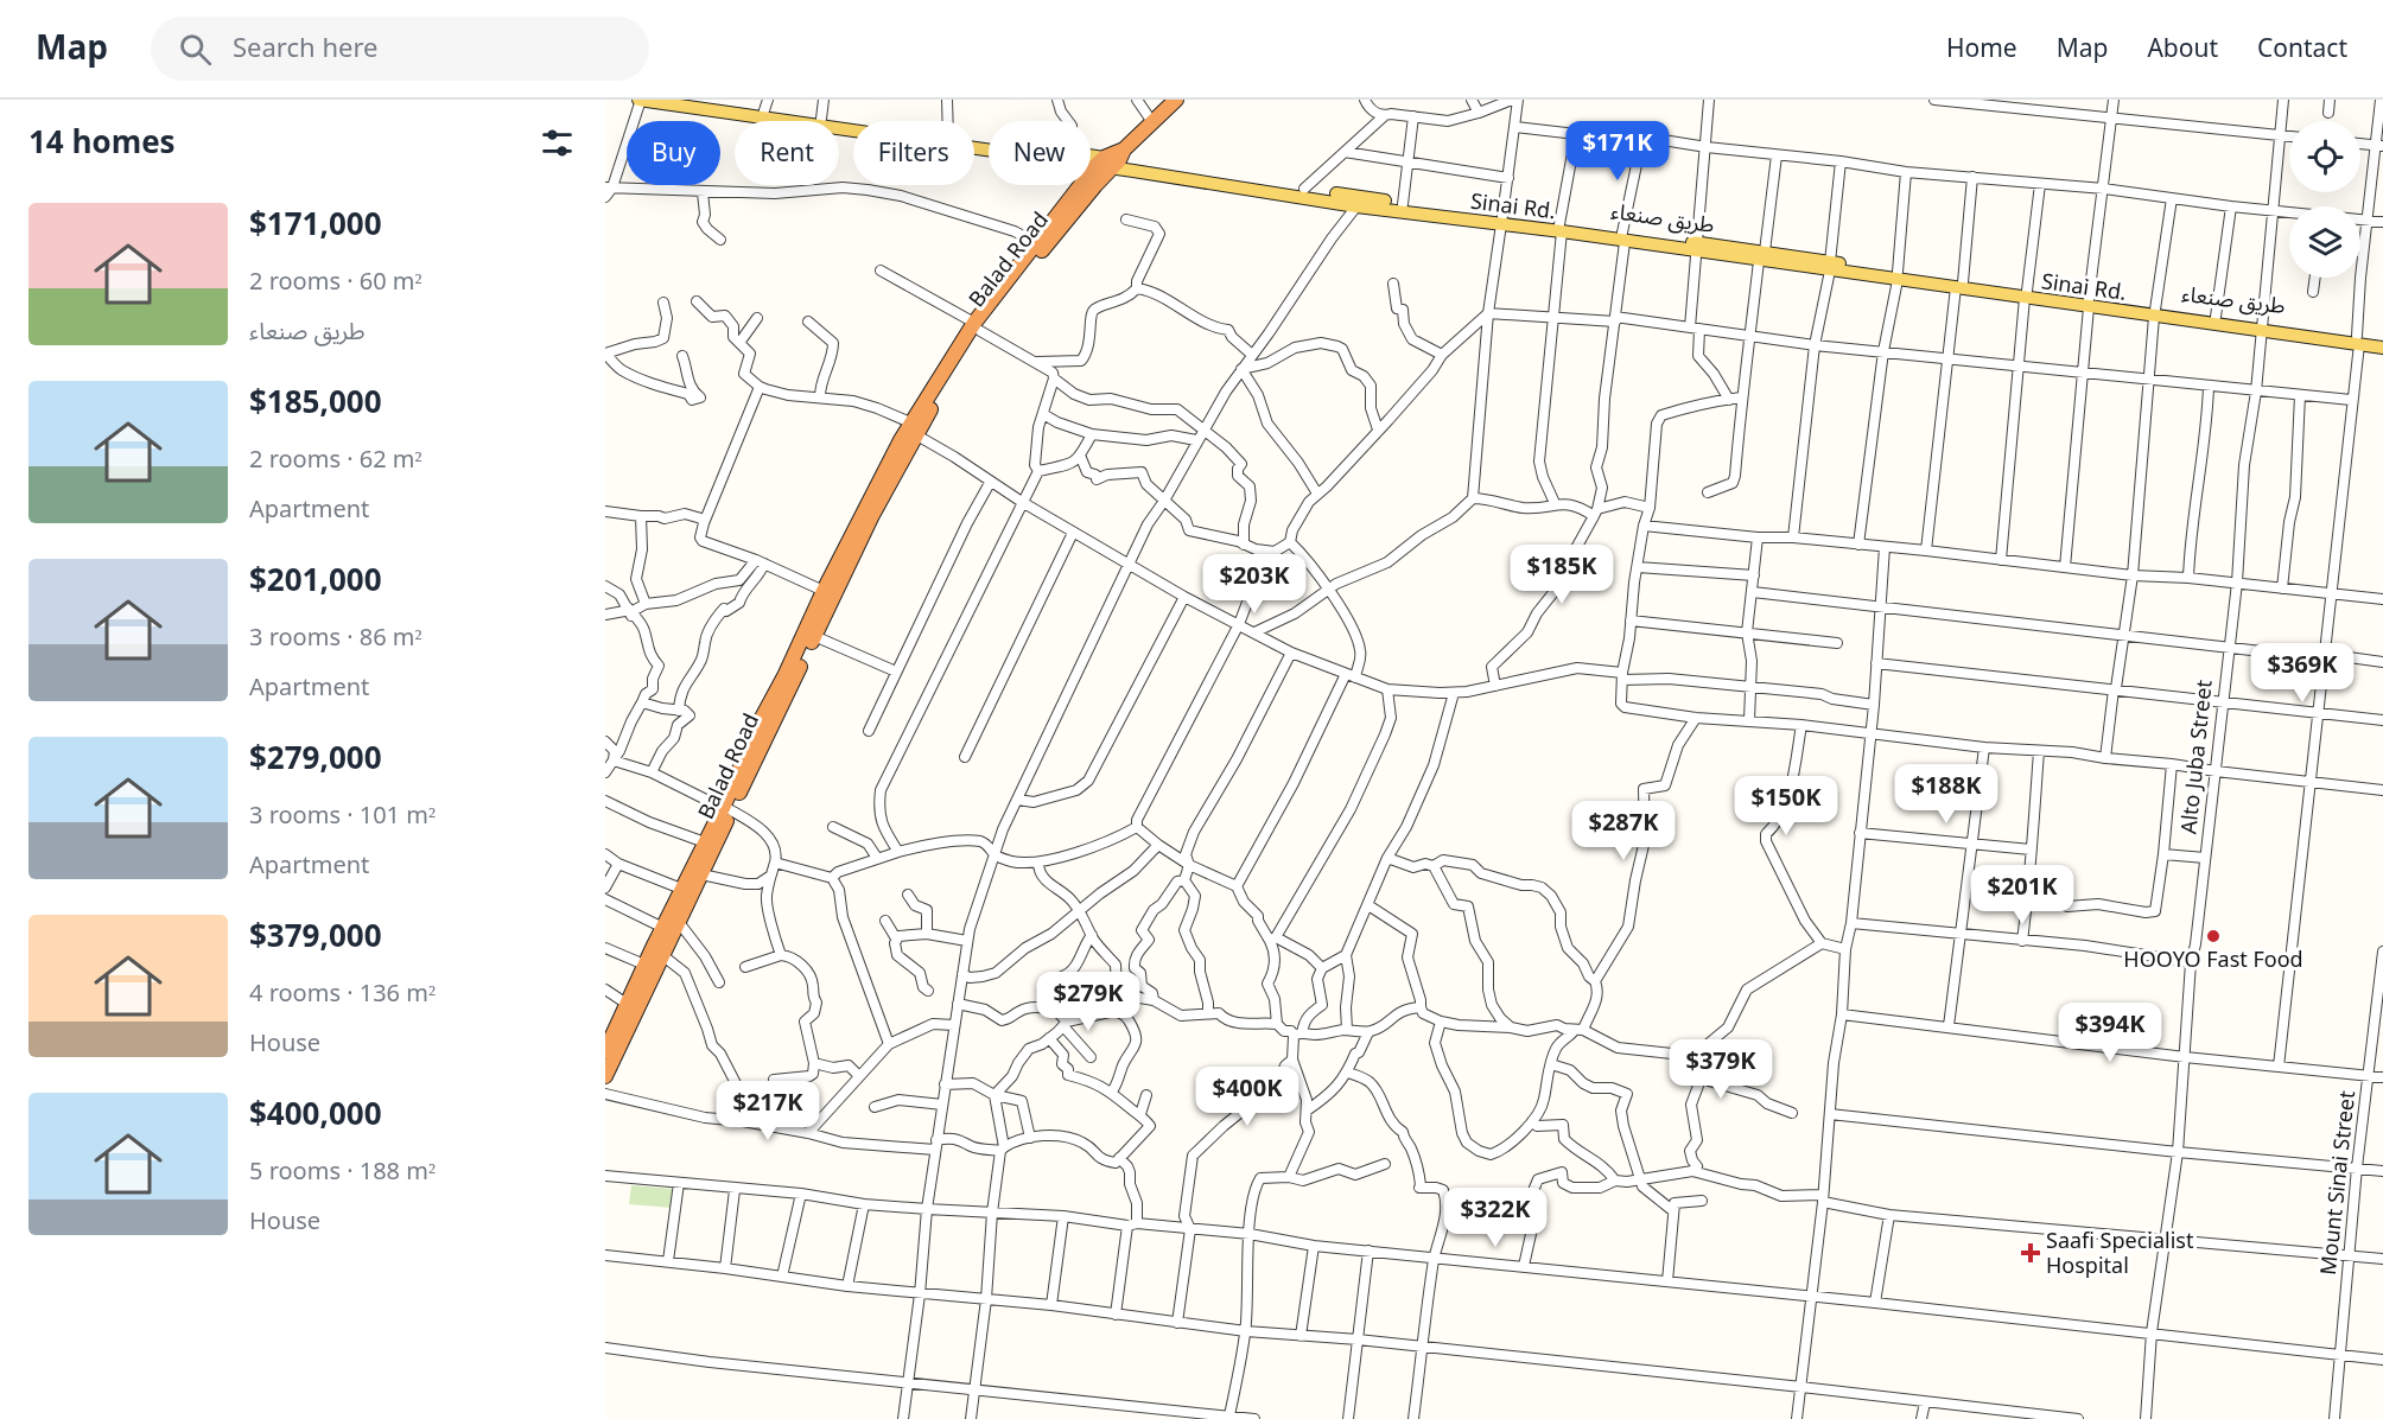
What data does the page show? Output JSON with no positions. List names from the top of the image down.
{
  "streets": {
    "highway": ["Balad Road"],
    "main road": ["Sinai Rd.", "طريق صنعاء"],
    "street": ["Alto Juba Street", "Mount Sinai Street"]
  },
  "crossings": [
    ["Sinai Rd.", "طريق صنعاء"],
    ["Sinai Rd.", "Balad Road"],
    ["Sinai Rd.", "Alto Juba Street"],
    ["طريق صنعاء", "Balad Road"],
    ["طريق صنعاء", "Alto Juba Street"]
  ],
  "places": {
    "other": ["HOOYO Fast Food"],
    "health": ["Saafi Specialist Hospital"]
  },
  "page": {
    "header": "Map",
    "search": "Search here",
    "nav": [
      "Home",
      "Map",
      "About",
      "Contact"
    ],
    "heading": "14 homes",
    "price": [
      "$171K",
      "$185K",
      "$203K",
      "$369K",
      "$188K",
      "$150K",
      "$287K",
      "$201K",
      "$279K",
      "$394K",
      "$379K",
      "$400K",
      "$217K",
      "$322K"
    ],
    "chip": [
      "Buy",
      "Rent",
      "Filters",
      "New"
    ],
    "list": [
      {
        "name": "$171,000",
        "note": "2 rooms · 60 m² · طريق صنعاء"
      },
      {
        "name": "$185,000",
        "note": "2 rooms · 62 m² · Apartment"
      },
      {
        "name": "$201,000",
        "note": "3 rooms · 86 m² · Apartment"
      },
      {
        "name": "$279,000",
        "note": "3 rooms · 101 m² · Apartment"
      },
      {
        "name": "$379,000",
        "note": "4 rooms · 136 m² · House"
      },
      {
        "name": "$400,000",
        "note": "5 rooms · 188 m² · House"
      }
    ]
  }
}
